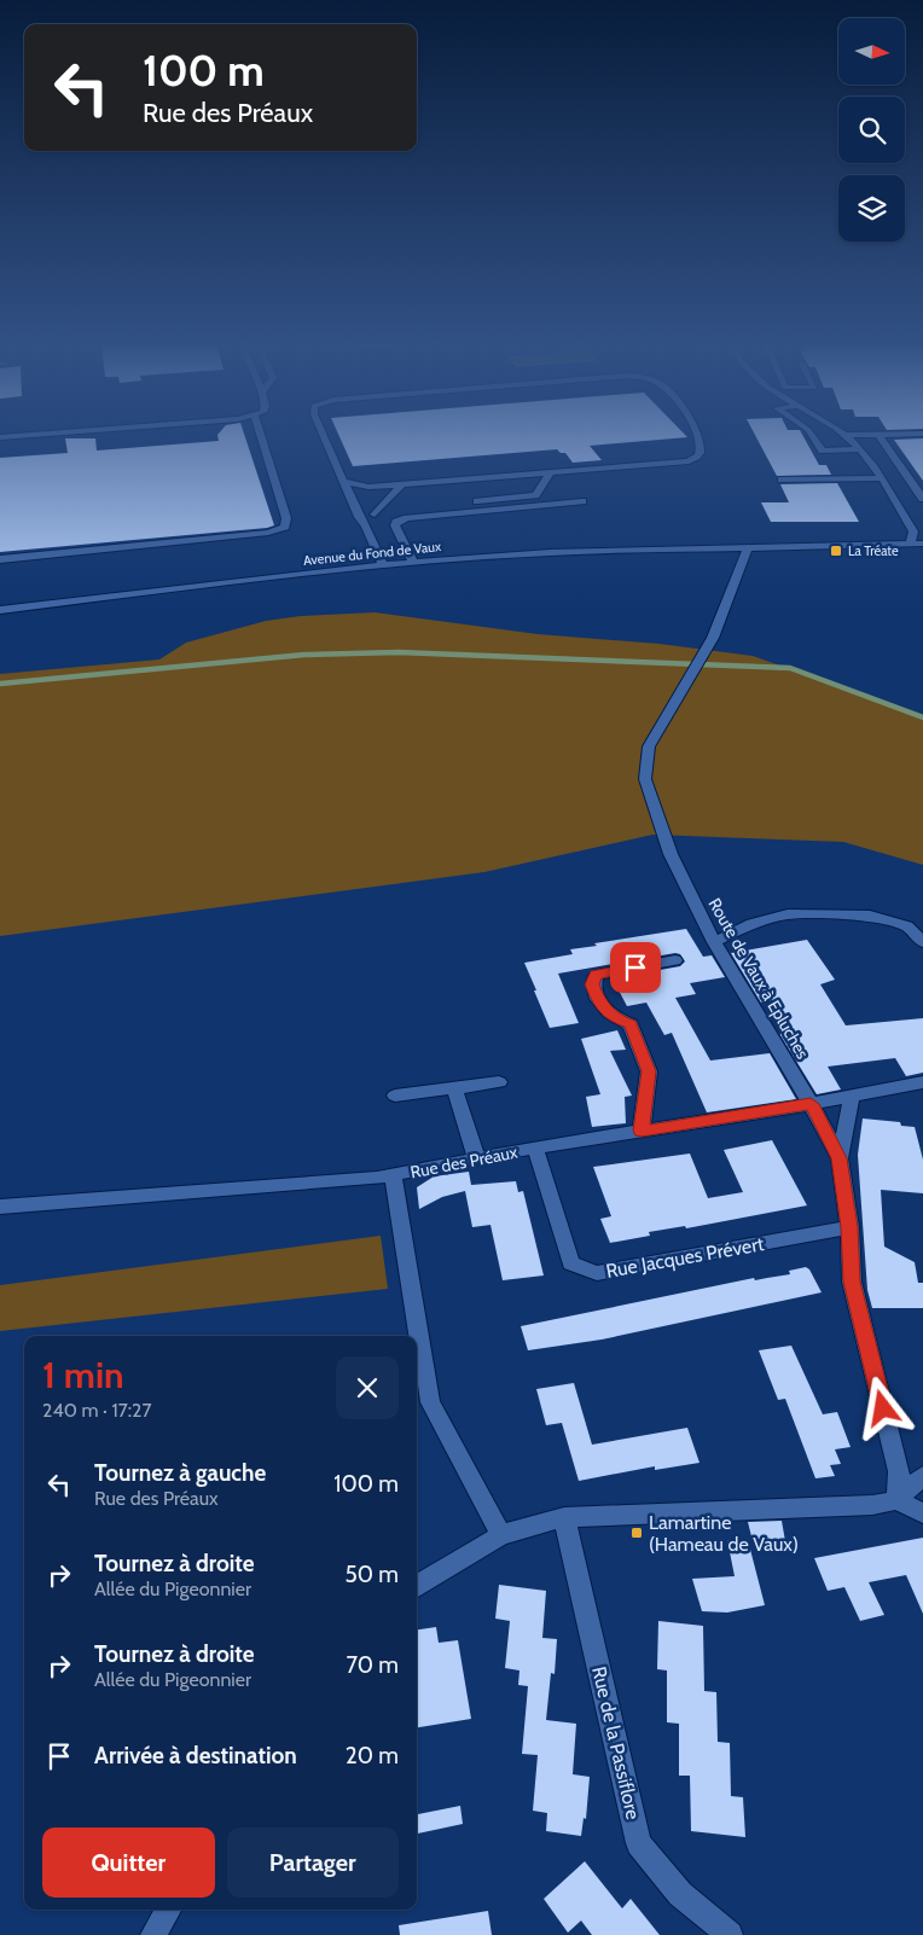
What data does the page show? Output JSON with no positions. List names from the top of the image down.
{
  "streets": {
    "street": [
      "Avenue du Fond de Vaux",
      "Route de Vaux à Epluches",
      "Rue des Préaux",
      "Rue Jacques Prévert",
      "Rue de la Passiflore"
    ]
  },
  "crossings": [
    ["Avenue du Fond de Vaux", "Route de Vaux à Epluches"],
    ["Route de Vaux à Epluches", "Rue des Préaux"],
    ["Rue des Préaux", "Rue Jacques Prévert"]
  ],
  "places": {
    "transit": ["La Tréate", "Lamartine (Hameau de Vaux)"]
  },
  "north": "right",
  "page": {
    "turn": ["100 m", "Rue des Préaux"],
    "heading": ["1 min", "240 m · 17:27"],
    "list": [
      {
        "name": "Tournez à gauche",
        "note": "Rue des Préaux",
        "value": "100 m"
      },
      {
        "name": "Tournez à droite",
        "note": "Allée du Pigeonnier",
        "value": "50 m"
      },
      {
        "name": "Tournez à droite",
        "note": "Allée du Pigeonnier",
        "value": "70 m"
      },
      {
        "name": "Arrivée à destination",
        "value": "20 m"
      }
    ],
    "buttons": ["Quitter", "Partager"]
  }
}
